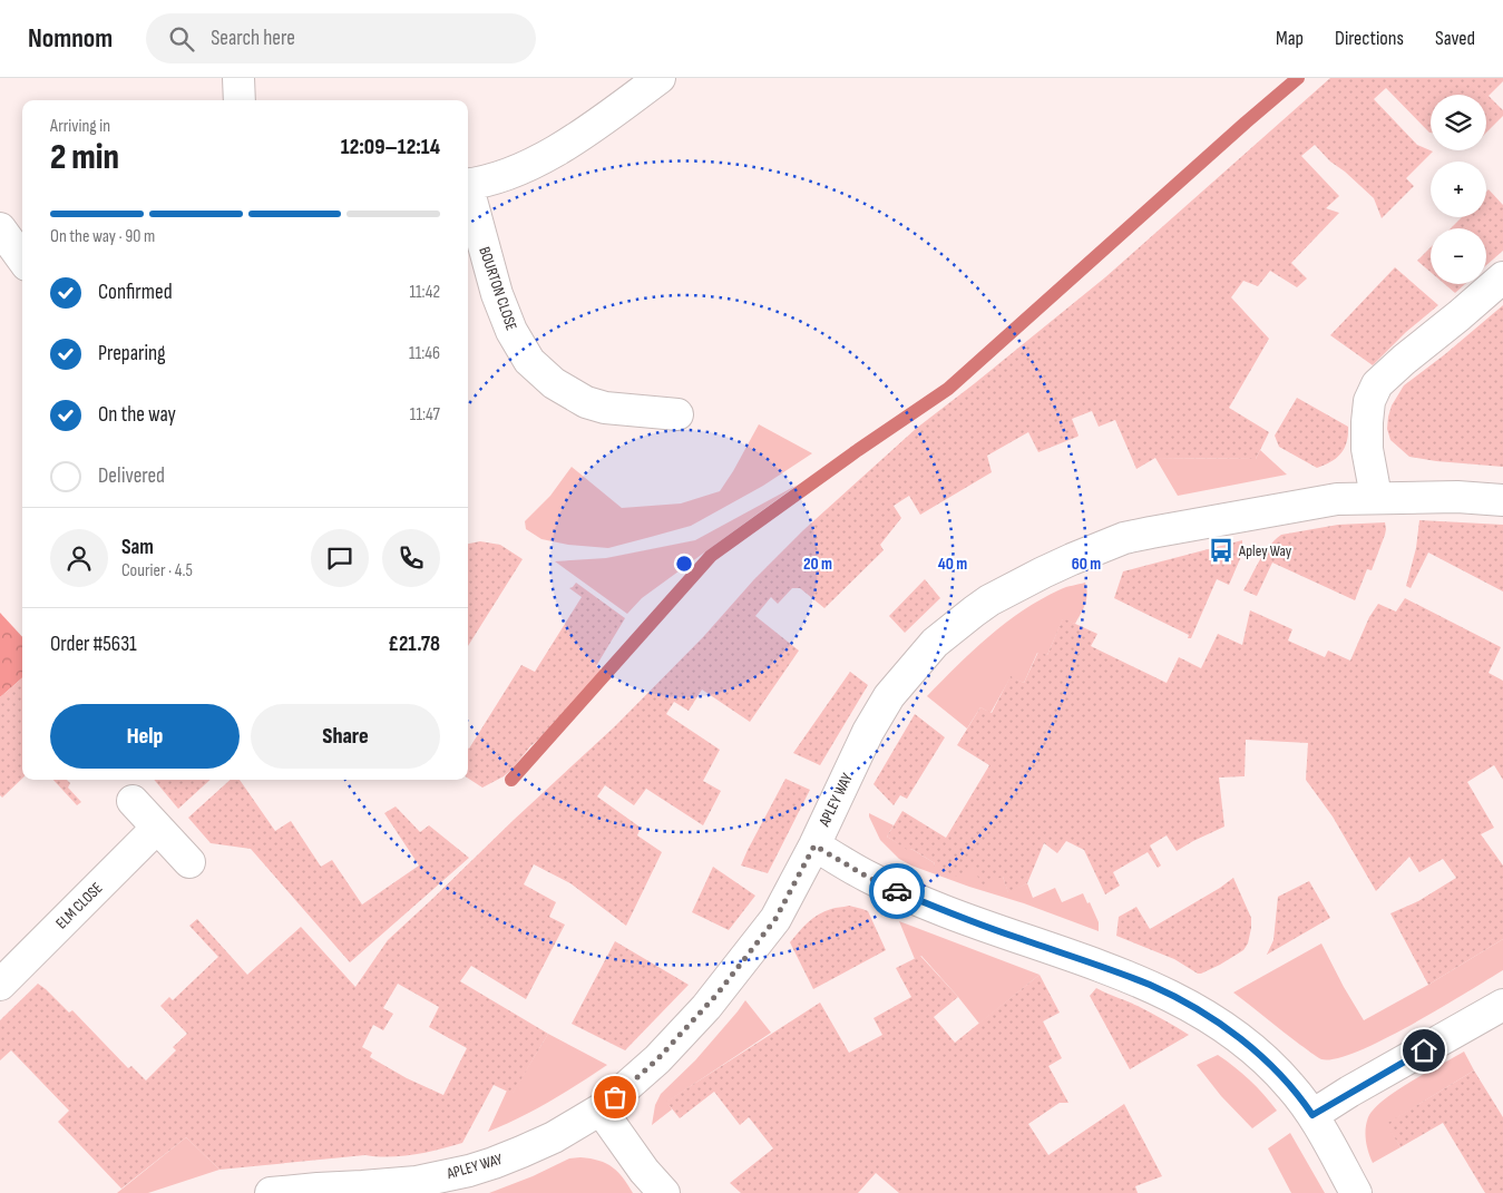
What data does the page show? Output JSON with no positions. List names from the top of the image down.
{
  "streets": {
    "street": ["BOURTON CLOSE", "APLEY WAY", "ELM CLOSE"]
  },
  "places": {
    "bus stop": ["Apley Way"]
  },
  "page": {
    "header": "Nomnom",
    "search": "Search here",
    "nav": ["Map", "Directions", "Saved"],
    "map_buttons": ["+", "−"],
    "heading": ["2 min", "Arriving in", "12:09–12:14"],
    "panel": [
      "Sam",
      "Courier · 4.5",
      "Order #5631",
      "£21.78"
    ],
    "bar": "On the way · 90 m",
    "list": [
      ["Confirmed", "11:42"],
      ["Preparing", "11:46"],
      ["On the way", "11:47"],
      "Delivered"
    ],
    "buttons": ["Help", "Share"]
  },
  "rings": ["20 m", "40 m", "60 m"]
}
